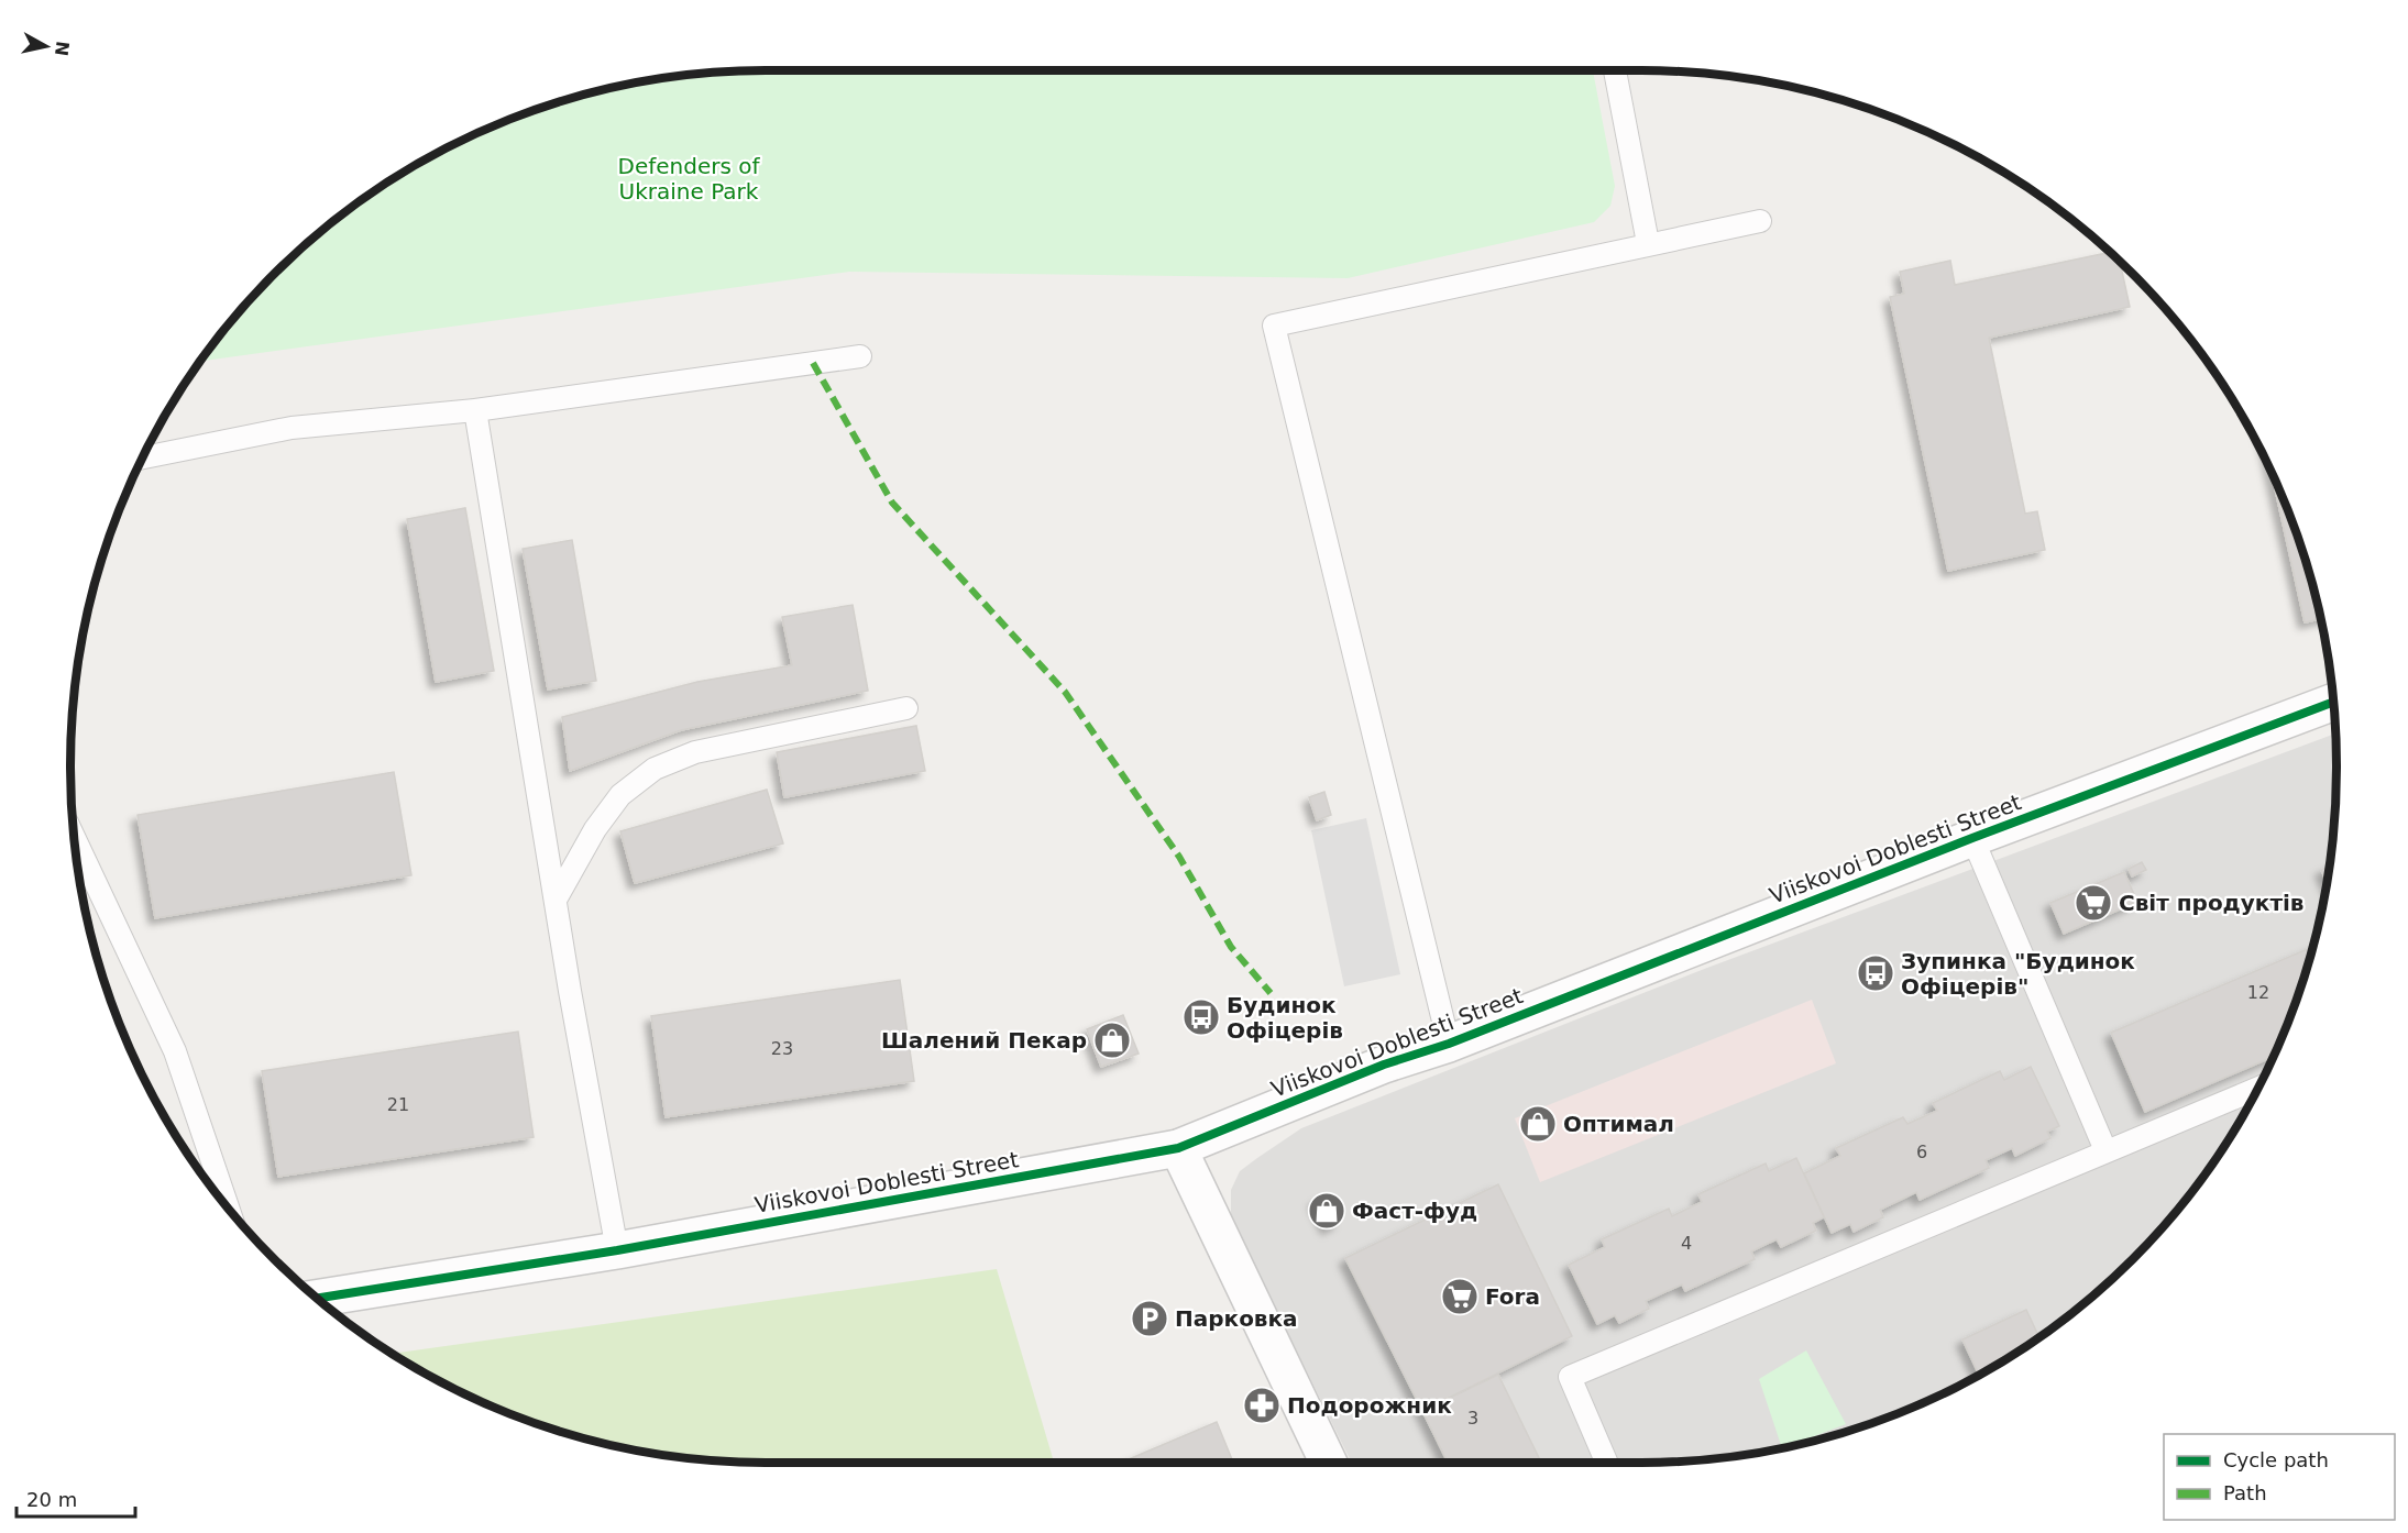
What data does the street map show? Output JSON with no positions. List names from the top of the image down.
{
  "streets": {
    "street": ["Viiskovoi Doblesti Street"]
  },
  "parks": ["Defenders of Ukraine Park"],
  "places": {
    "supermarket": ["Світ продуктів", "Fora"],
    "bus stop": ["Зупинка \"Будинок Офіцерів\"", "Будинок Офіцерів"],
    "shop": ["Шалений Пекар", "Оптимал", "Фаст-фуд"],
    "parking": ["Парковка"],
    "pharmacy": ["Подорожник"]
  },
  "house_numbers": [
    "12",
    "23",
    "21",
    "6",
    "4",
    "3"
  ],
  "legend": ["Cycle path", "Path"],
  "scale_bar": "20 m",
  "north": "right"
}
